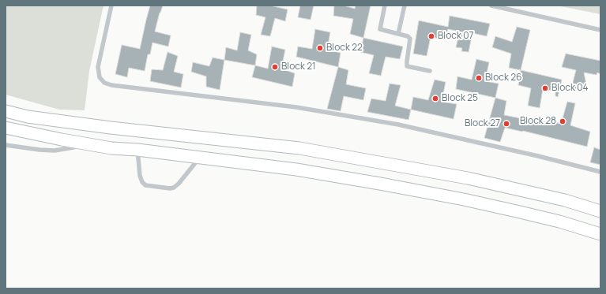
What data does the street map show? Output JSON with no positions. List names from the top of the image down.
{
  "places": [
    "Block 07",
    "Block 22",
    "Block 21",
    "Block 26",
    "Block 04",
    "Block 25",
    "Block 28",
    "Block 27"
  ]
}
